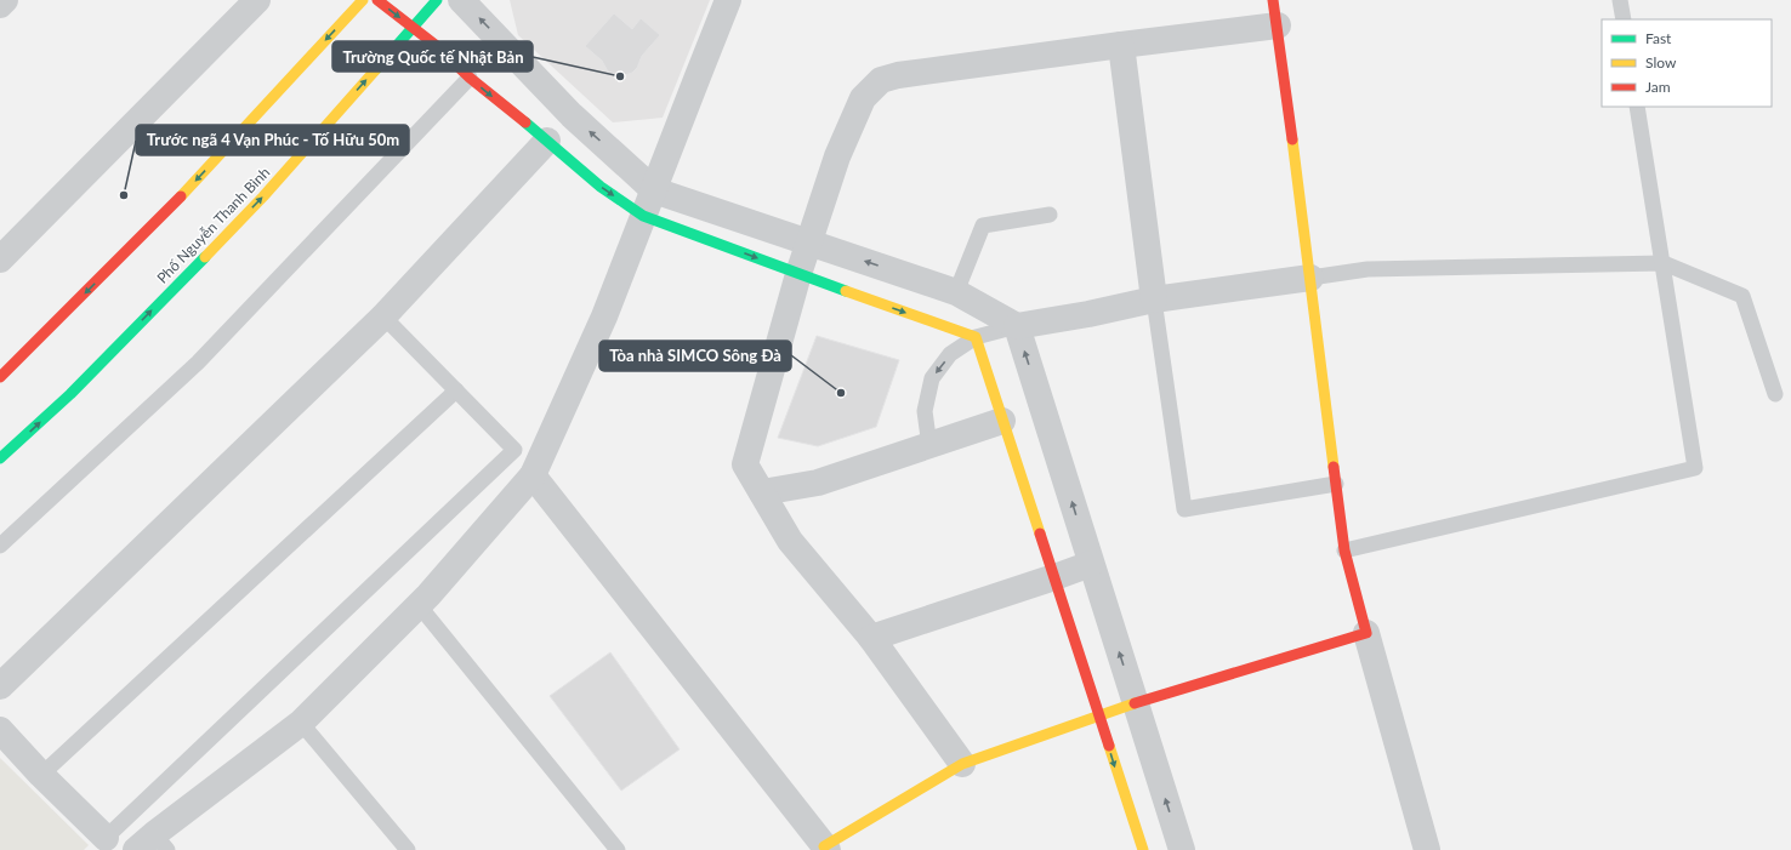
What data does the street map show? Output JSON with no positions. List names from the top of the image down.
{
  "streets": {
    "street": ["Phố Nguyễn Thanh Bình"]
  },
  "places": ["Trường Quốc tế Nhật Bản", "Trước ngã 4 Vạn Phúc - Tố Hữu 50m", "Tòa nhà SIMCO Sông Đà"],
  "legend": ["Fast", "Slow", "Jam"]
}
